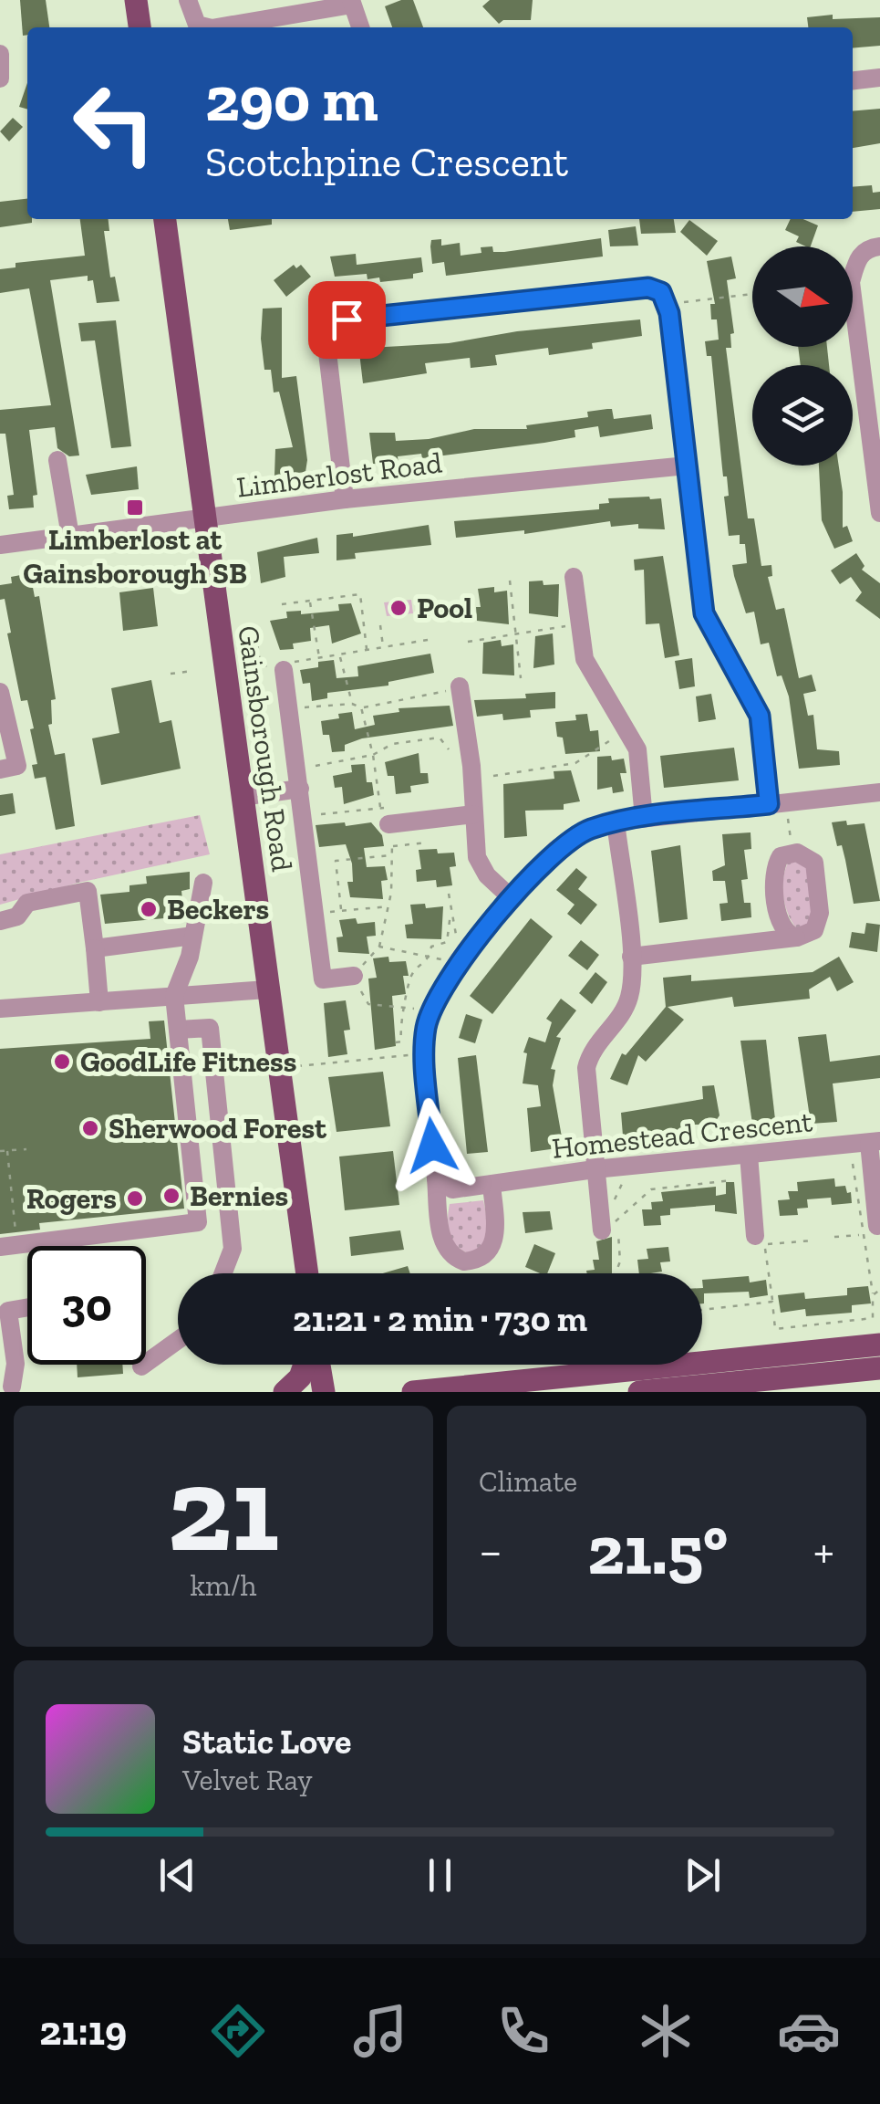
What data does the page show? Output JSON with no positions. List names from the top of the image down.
{
  "streets": {
    "main road": ["Gainsborough Road"],
    "street": ["Limberlost Road", "Homestead Crescent"]
  },
  "crossings": [
    ["Limberlost Road", "Gainsborough Road"]
  ],
  "places": {
    "transit": ["Limberlost at Gainsborough SB"],
    "other": [
      "Pool",
      "Beckers",
      "GoodLife Fitness",
      "Sherwood Forest",
      "Bernies",
      "Rogers"
    ]
  },
  "north": "right",
  "page": {
    "turn": ["290 m", "Scotchpine Crescent"],
    "limit": "30",
    "trip": "21:21 · 2 min · 730 m",
    "tile": [
      ["21", "km/h"],
      "Climate"
    ],
    "heat": ["−", "21.5°", "+"],
    "song": ["Static Love", "Velvet Ray"],
    "tabs": "21:19"
  }
}
